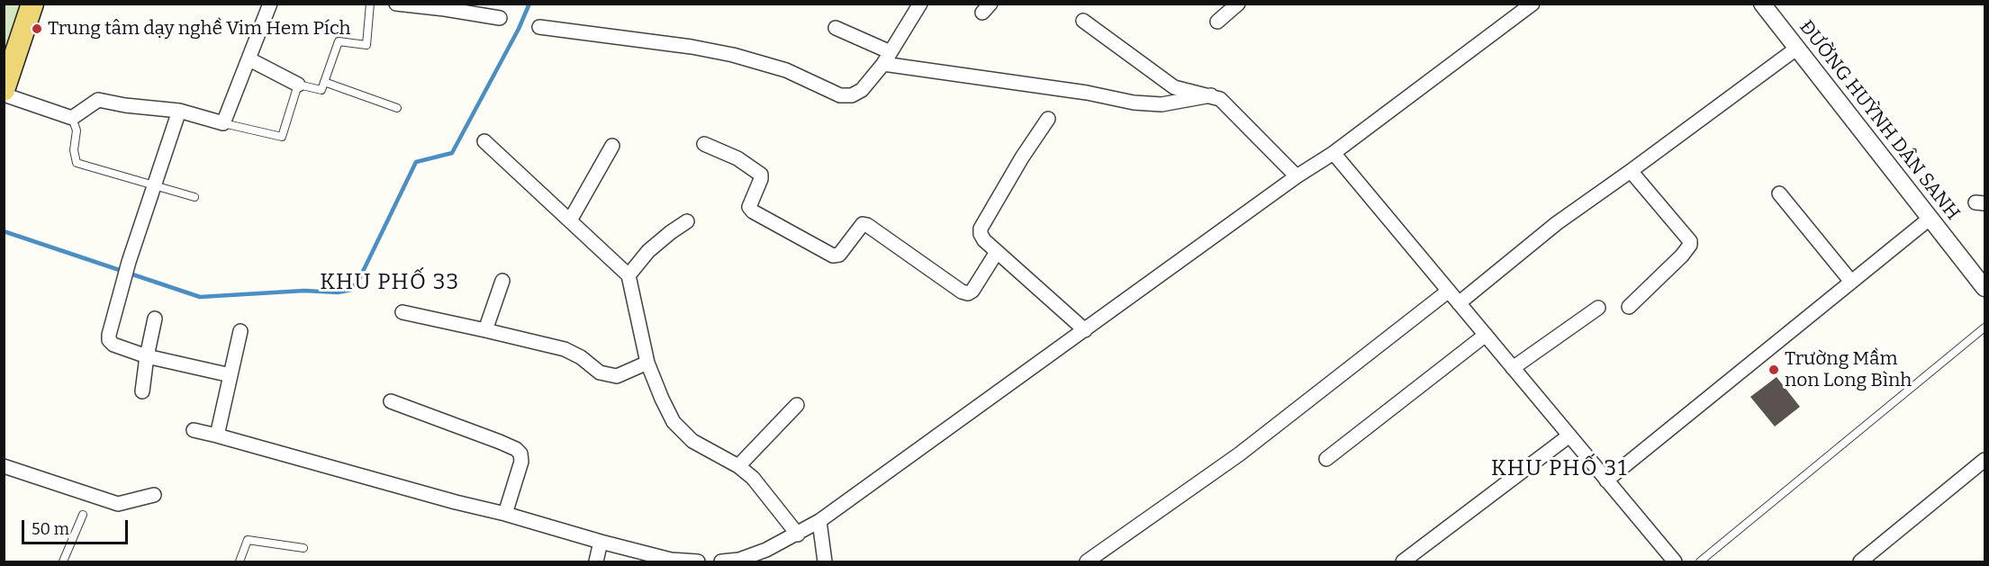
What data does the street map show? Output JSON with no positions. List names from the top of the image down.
{
  "streets": {
    "street": ["ĐƯỜNG HUỲNH DÂN SANH"]
  },
  "districts": ["KHU PHỐ 33", "KHU PHỐ 31"],
  "places": ["Trung tâm dạy nghề Vim Hem Pích", "Trường Mầm non Long Bình"],
  "scale_bar": "50 m"
}
